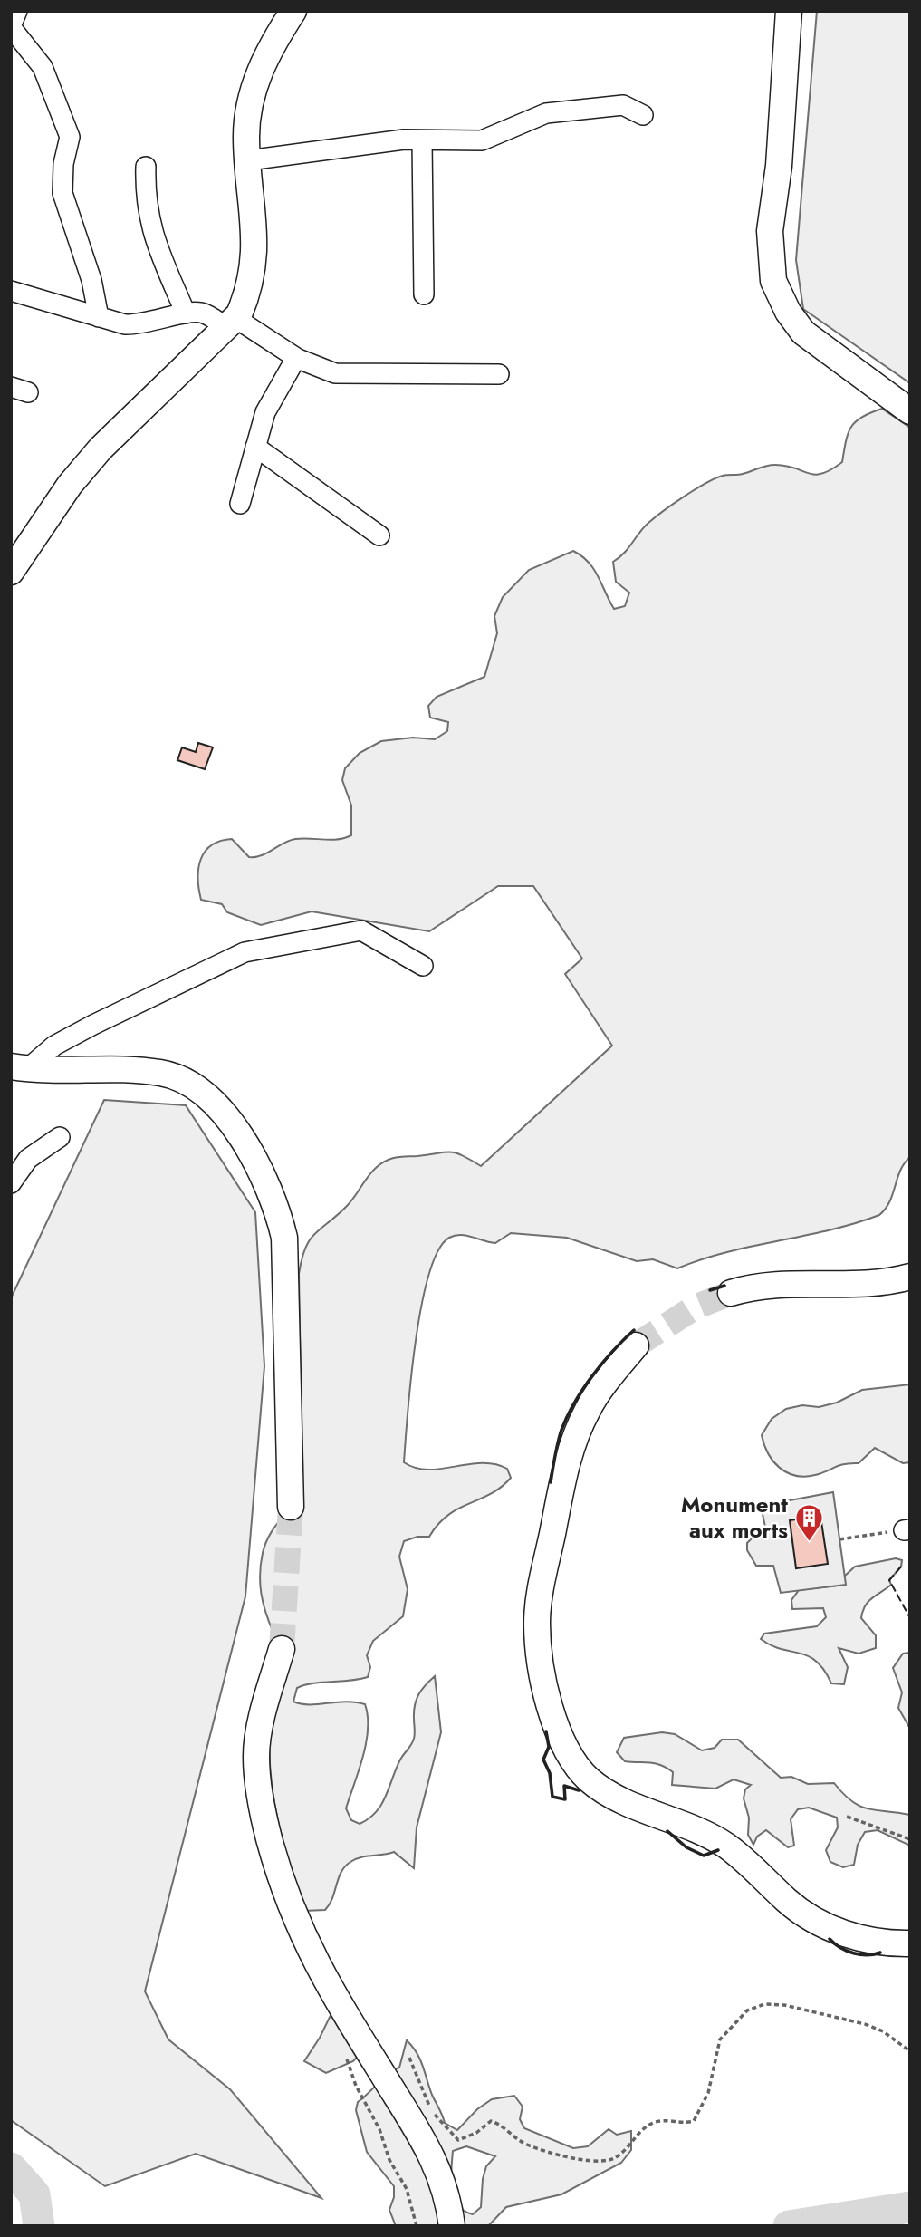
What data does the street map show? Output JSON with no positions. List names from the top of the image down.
{
  "places": {
    "building": ["Monument aux morts"]
  }
}
